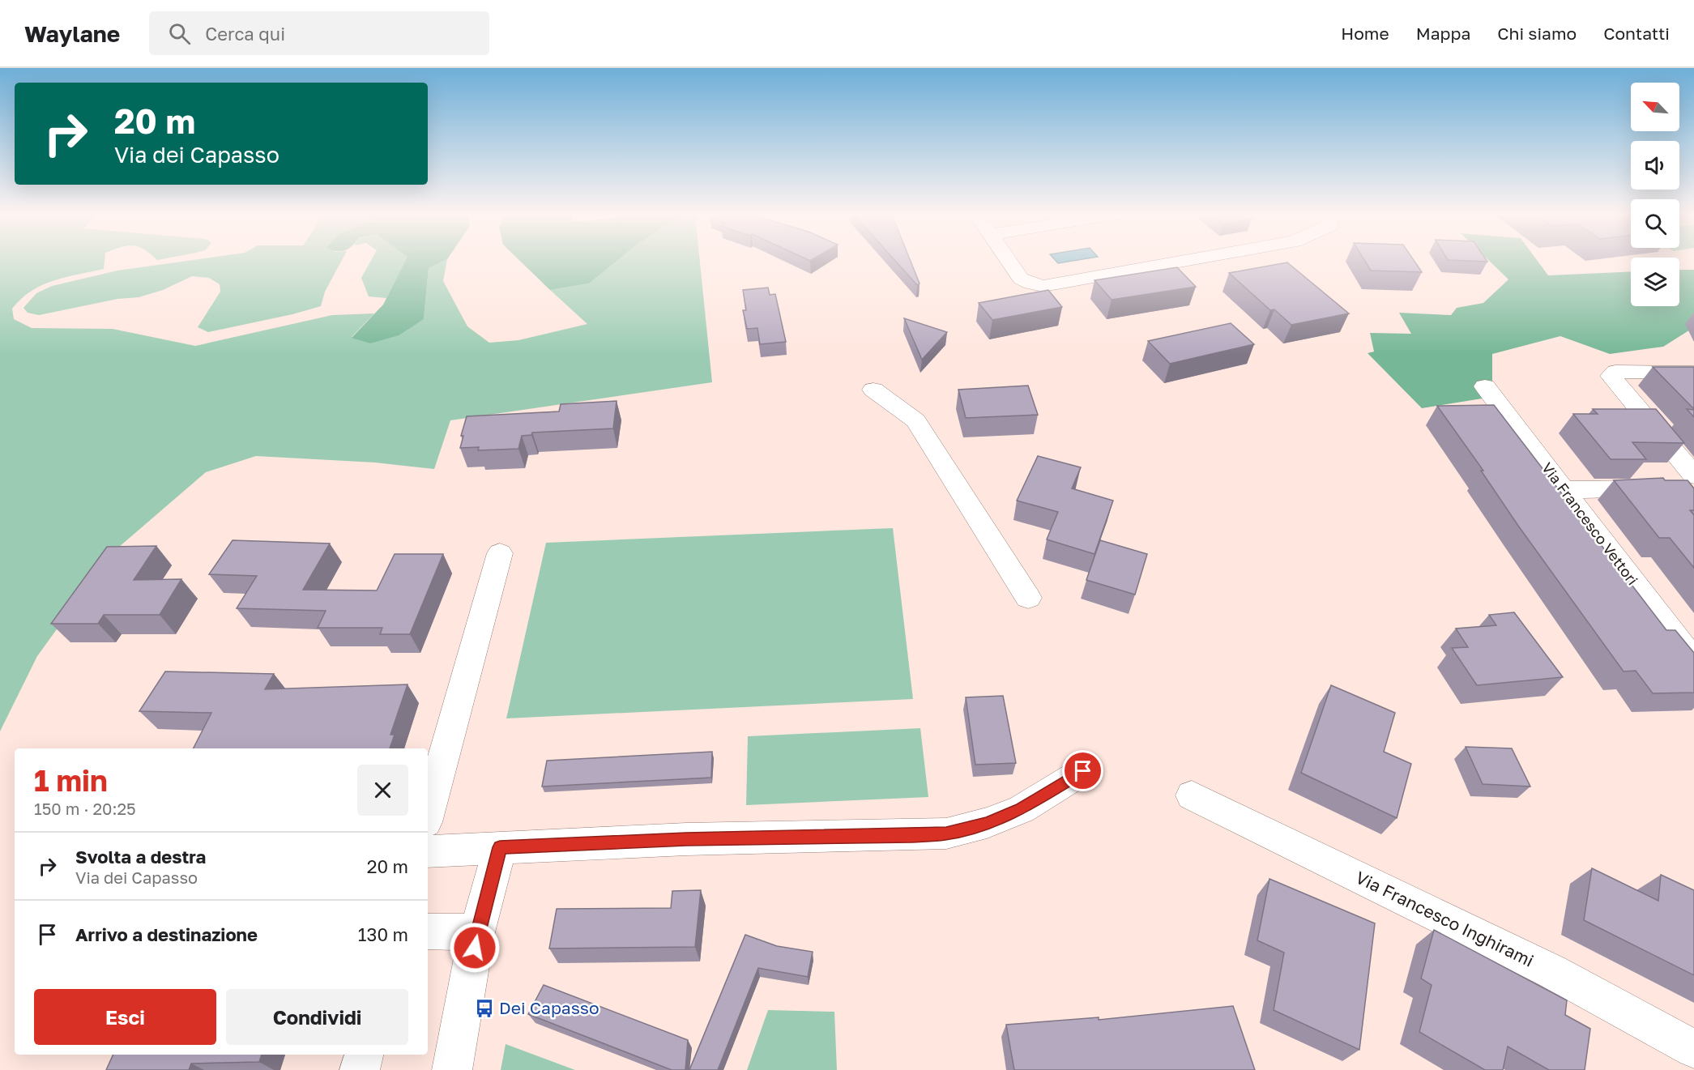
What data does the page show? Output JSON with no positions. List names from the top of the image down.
{
  "streets": {
    "street": ["Via Francesco Vettori", "Via Francesco Inghirami"]
  },
  "places": {
    "bus stop": ["Dei Capasso"]
  },
  "north": "top left",
  "page": {
    "header": "Waylane",
    "search": "Cerca qui",
    "nav": [
      "Home",
      "Mappa",
      "Chi siamo",
      "Contatti"
    ],
    "turn": ["20 m", "Via dei Capasso"],
    "heading": ["1 min", "150 m · 20:25"],
    "list": [
      {
        "name": "Svolta a destra",
        "note": "Via dei Capasso",
        "value": "20 m"
      },
      {
        "name": "Arrivo a destinazione",
        "value": "130 m"
      }
    ],
    "buttons": ["Esci", "Condividi"]
  }
}
